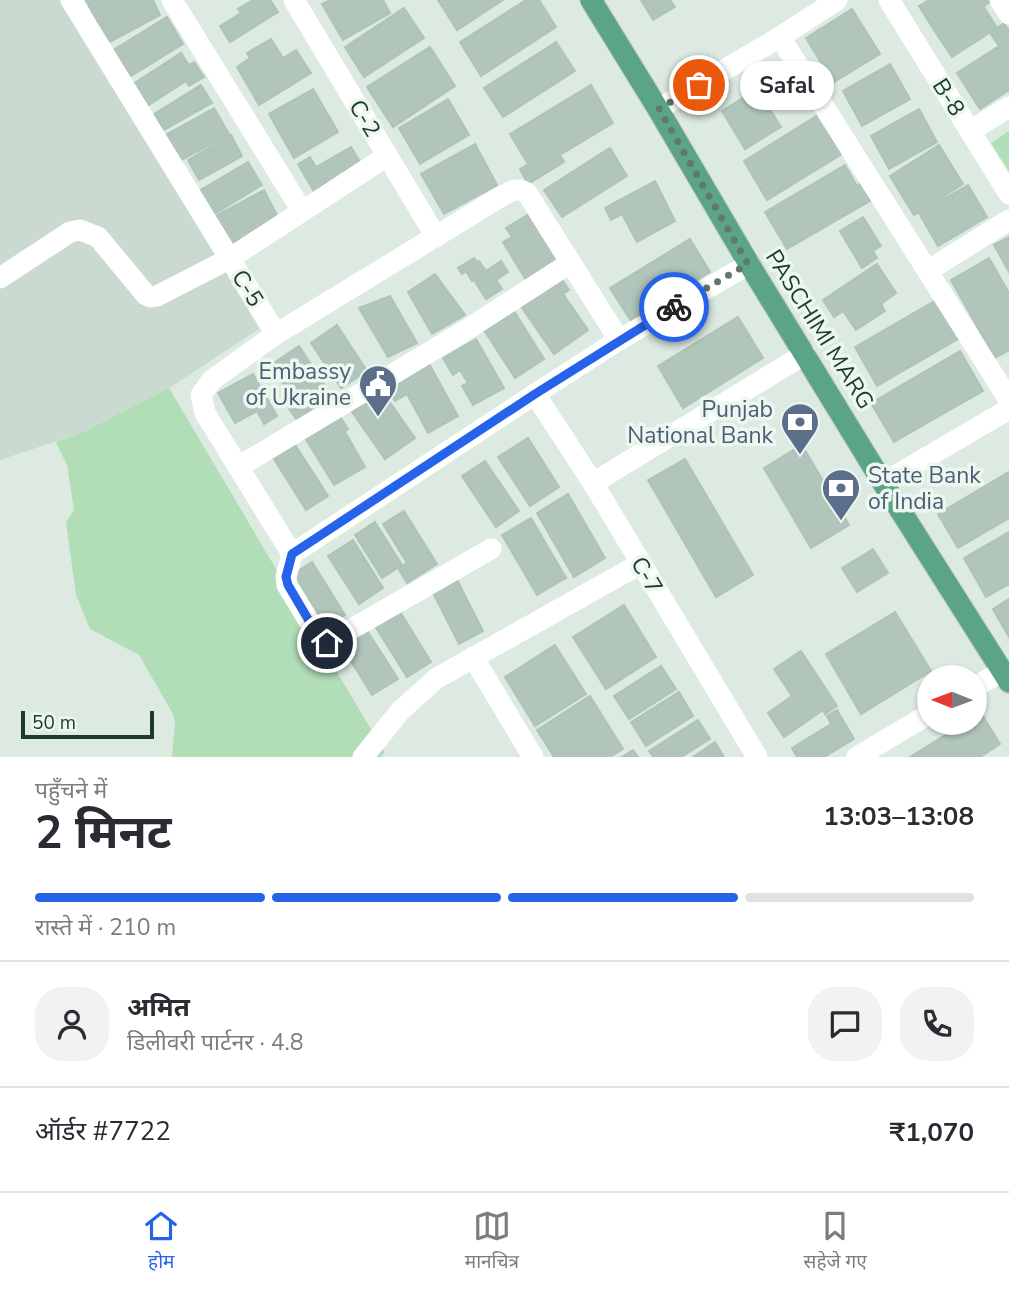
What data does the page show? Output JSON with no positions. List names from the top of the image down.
{
  "streets": {
    "main road": ["PASCHIMI MARG"],
    "street": [
      "B-8",
      "C-2",
      "C-5",
      "C-7"
    ]
  },
  "places": {
    "other": ["Safal"],
    "public building": ["Embassy of Ukraine"],
    "bank": ["Punjab National Bank", "State Bank of India"]
  },
  "scale_bar": "50 m",
  "north": "left",
  "page": {
    "bubble": "Safal",
    "scale": "50 m",
    "heading": ["2 मिनट", "पहुँचने में", "13:03–13:08"],
    "panel": [
      "अमित",
      "डिलीवरी पार्टनर · 4.8",
      "ऑर्डर #7722",
      "₹1,070"
    ],
    "bar": "रास्ते में · 210 m",
    "tabs": ["होम", "मानचित्र", "सहेजे गए"]
  }
}
